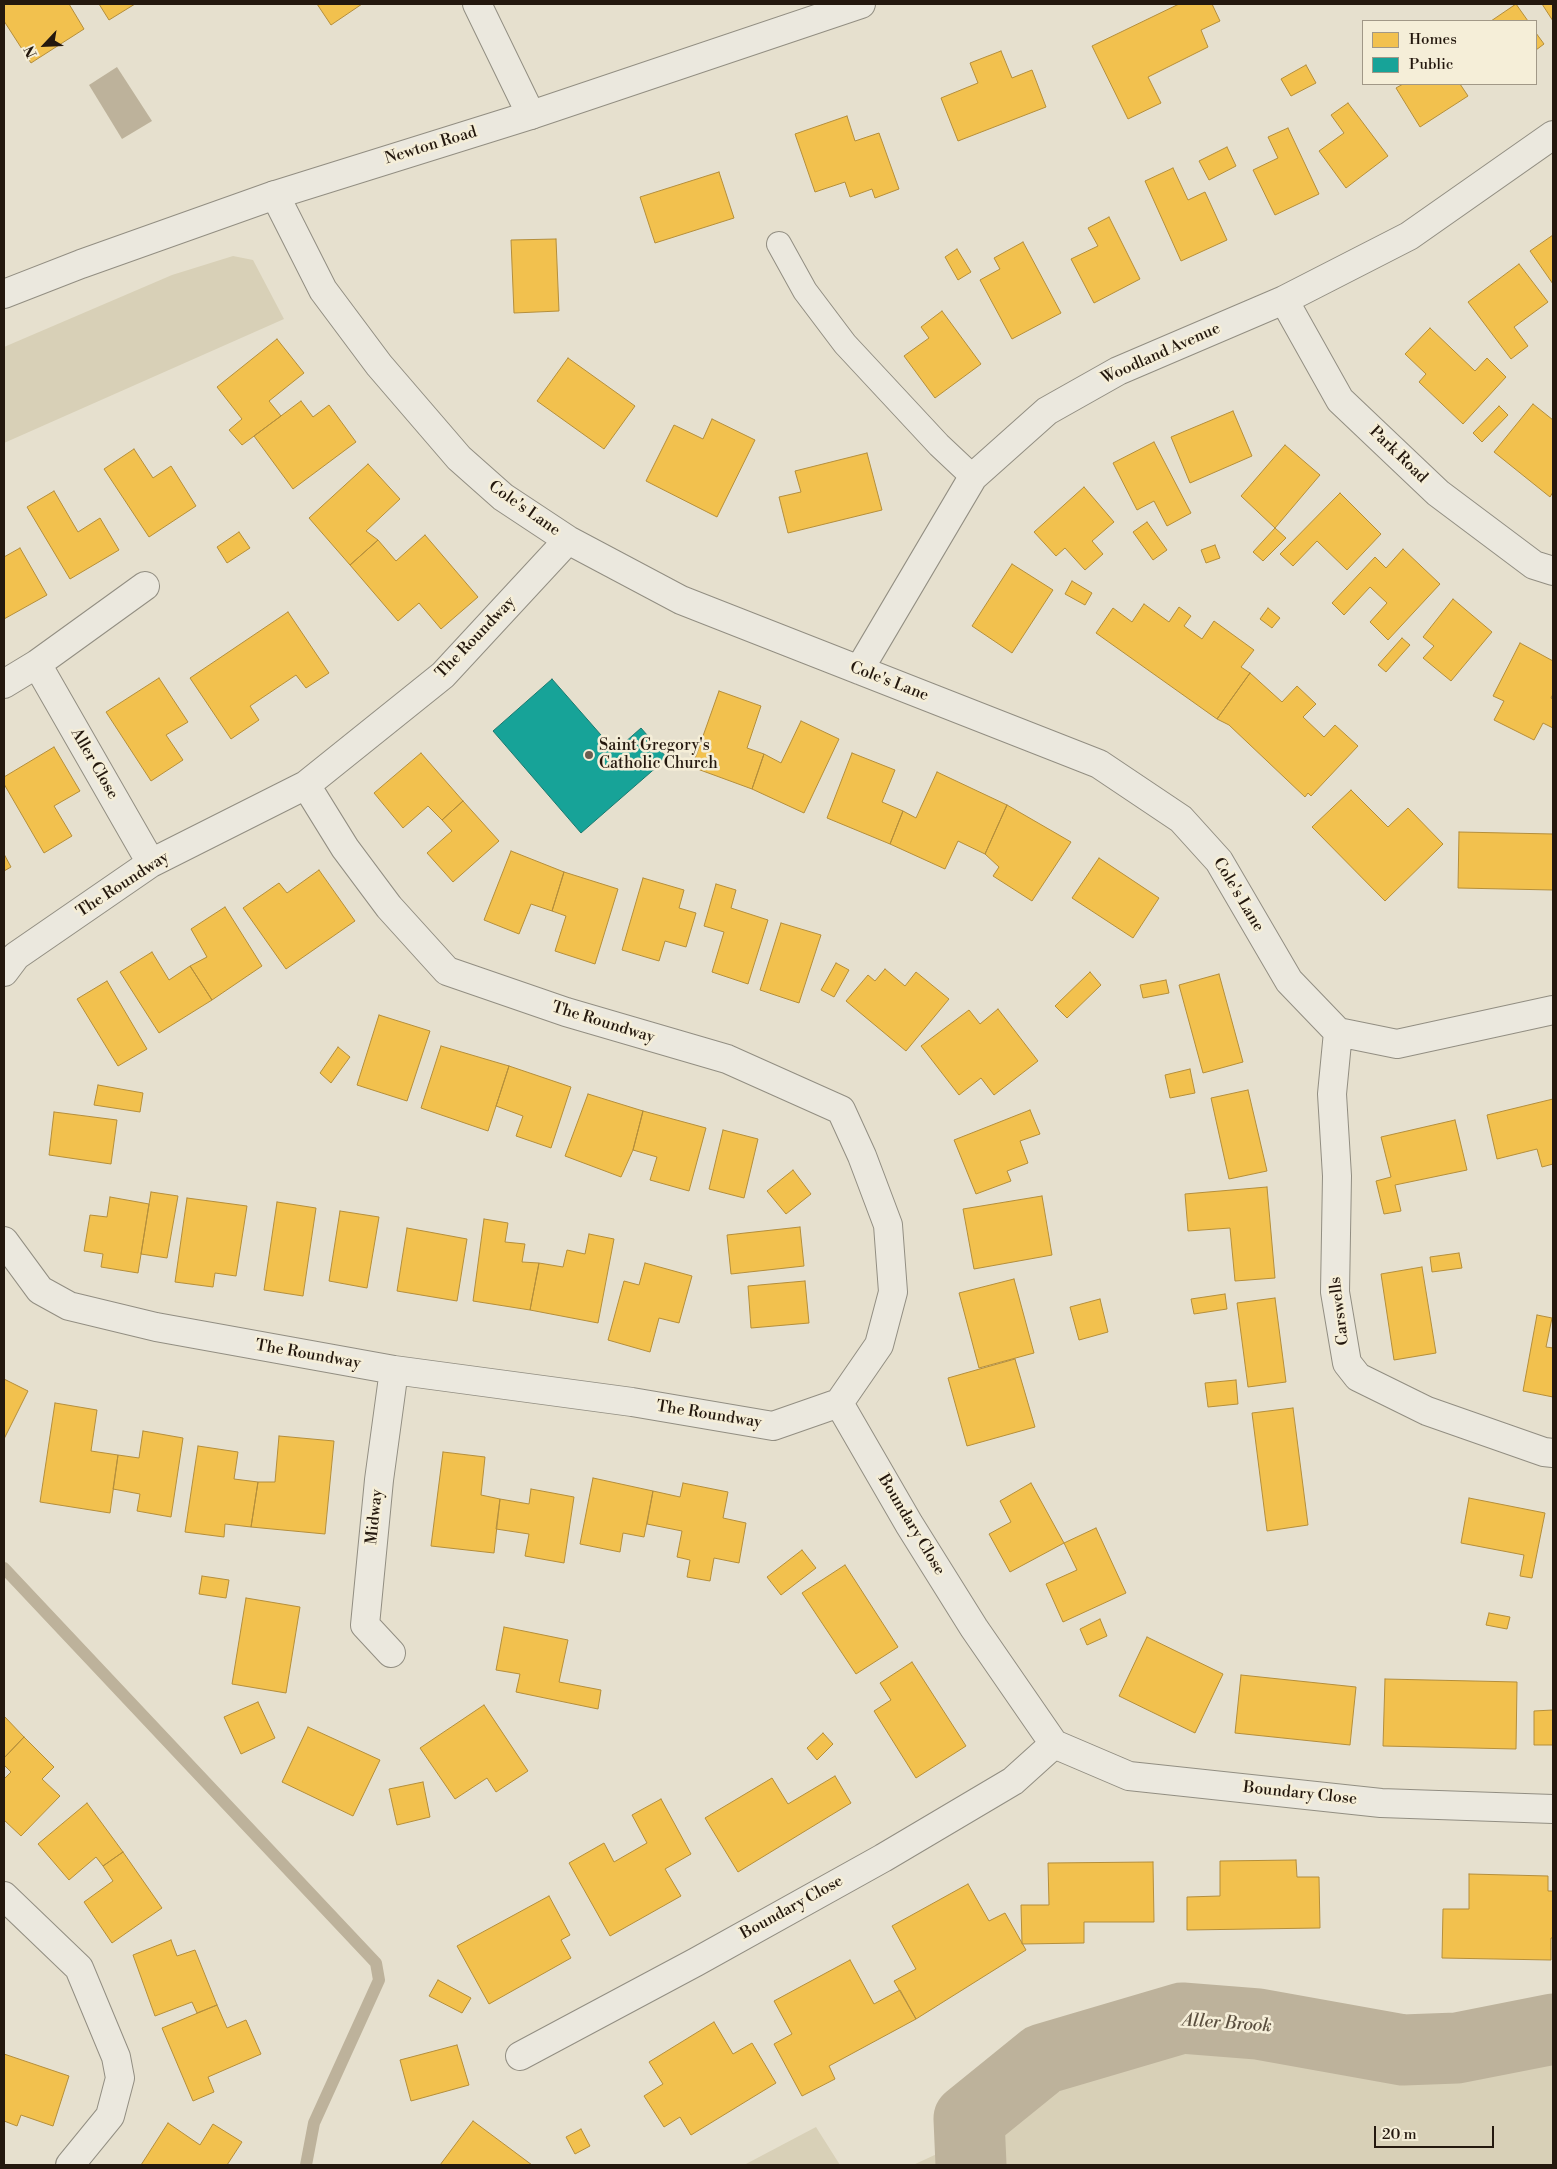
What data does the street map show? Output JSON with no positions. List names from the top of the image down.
{
  "streets": {
    "street": [
      "Newton Road",
      "Woodland Avenue",
      "Park Road",
      "Cole's Lane",
      "The Roundway",
      "Aller Close",
      "Carswells",
      "Midway",
      "Boundary Close"
    ]
  },
  "crossings": [
    ["Newton Road", "Cole's Lane"],
    ["Woodland Avenue", "Park Road"],
    ["Woodland Avenue", "Cole's Lane"],
    ["Cole's Lane", "The Roundway"],
    ["Cole's Lane", "Carswells"],
    ["The Roundway", "Aller Close"],
    ["The Roundway", "Midway"],
    ["The Roundway", "Boundary Close"]
  ],
  "water": ["Aller Brook"],
  "places": ["Saint Gregory's Catholic Church"],
  "legend": ["Homes", "Public"],
  "scale_bar": "20 m",
  "north": "bottom left"
}
